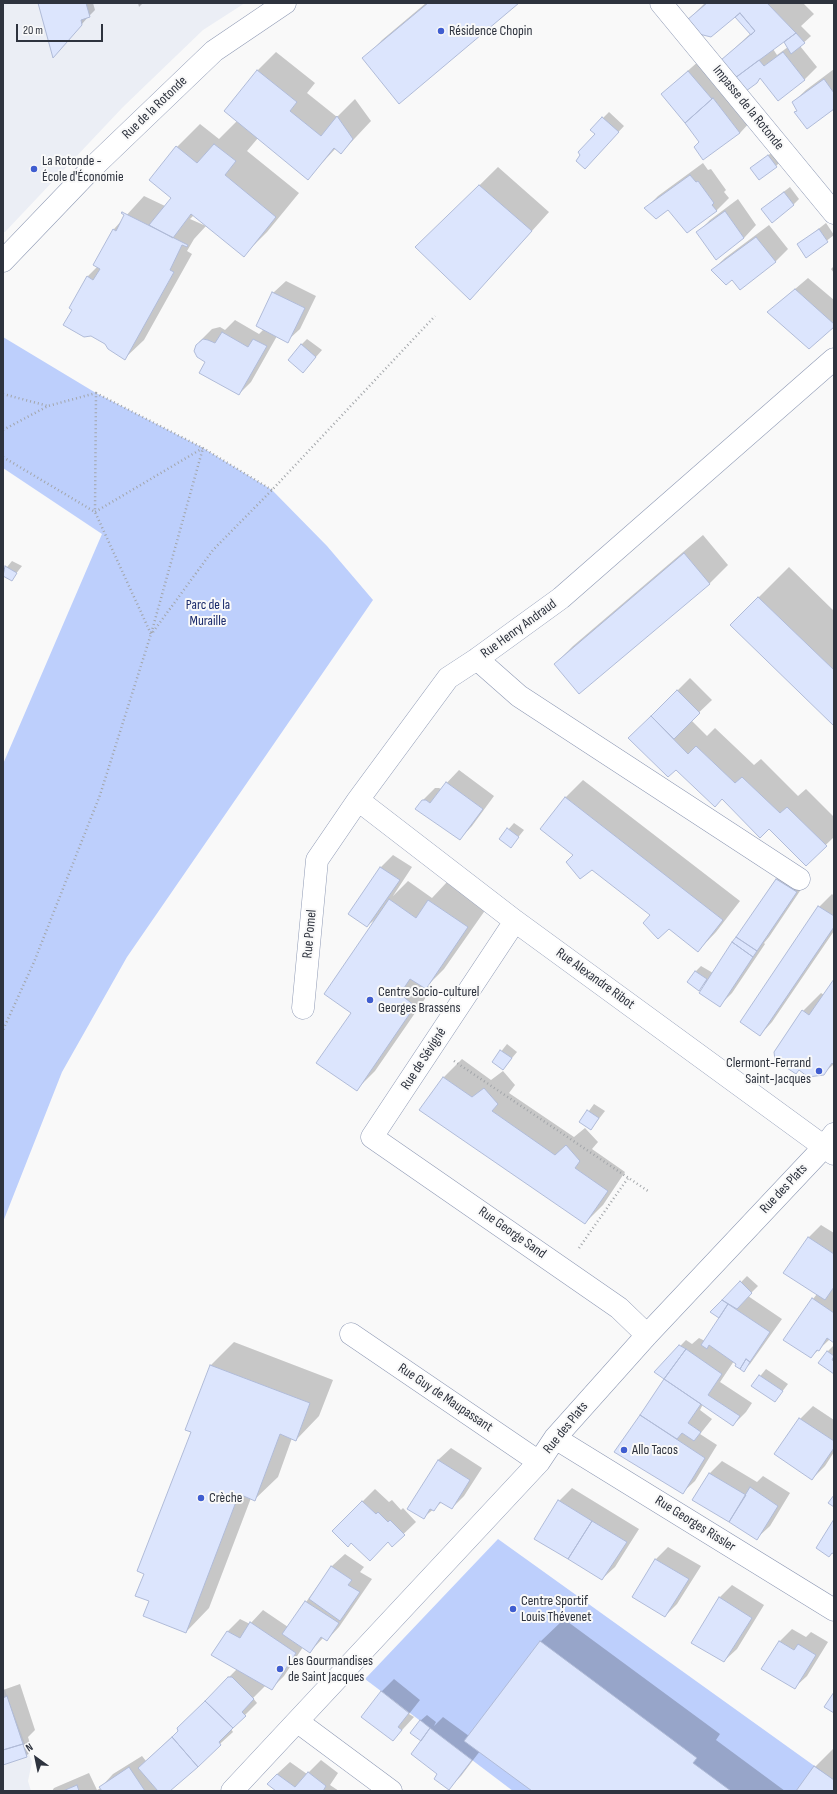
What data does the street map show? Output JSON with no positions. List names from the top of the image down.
{
  "streets": {
    "street": [
      "Rue de la Rotonde",
      "Impasse de la Rotonde",
      "Rue Henry Andraud",
      "Rue Pomel",
      "Rue Alexandre Ribot",
      "Rue de Sévigné",
      "Rue des Plats",
      "Rue George Sand",
      "Rue Guy de Maupassant",
      "Rue Georges Rissler"
    ]
  },
  "crossings": [
    ["Rue Henry Andraud", "Rue Pomel"],
    ["Rue Henry Andraud", "Rue Alexandre Ribot"],
    ["Rue Alexandre Ribot", "Rue de Sévigné"],
    ["Rue Alexandre Ribot", "Rue des Plats"],
    ["Rue de Sévigné", "Rue George Sand"],
    ["Rue des Plats", "Rue George Sand"],
    ["Rue des Plats", "Rue Guy de Maupassant"],
    ["Rue des Plats", "Rue Georges Rissler"]
  ],
  "parks": ["Parc de la Muraille"],
  "places": [
    "Résidence Chopin",
    "La Rotonde - École d'Économie",
    "Centre Socio-culturel Georges Brassens",
    "Clermont-Ferrand Saint-Jacques",
    "Allo Tacos",
    "Crèche",
    "Centre Sportif Louis Thévenet",
    "Les Gourmandises de Saint Jacques"
  ],
  "scale_bar": "20 m",
  "north": "top left"
}
